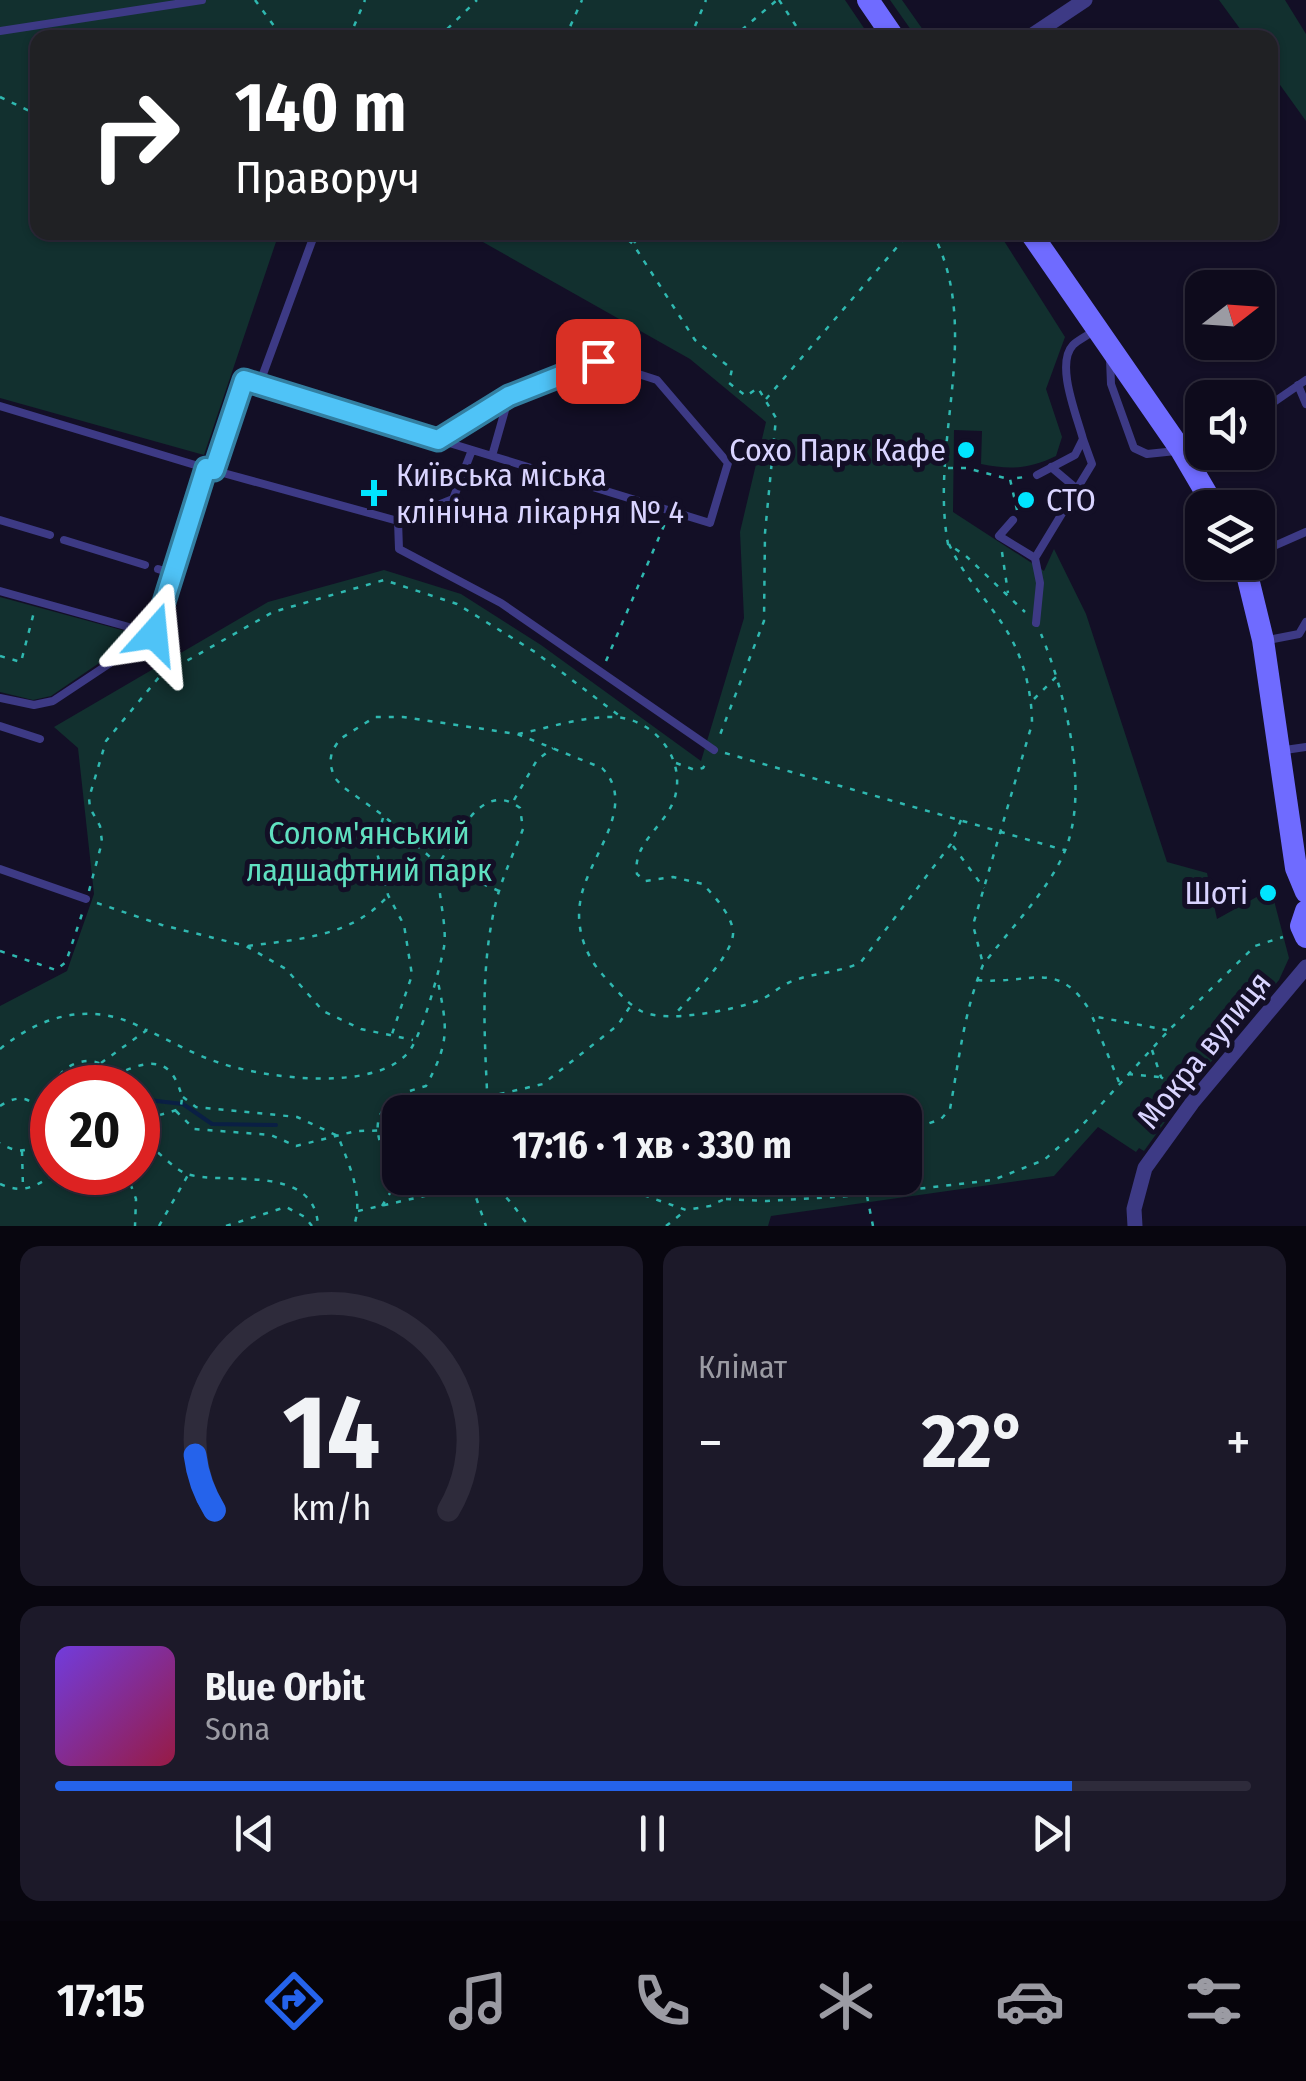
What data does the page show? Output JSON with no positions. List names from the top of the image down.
{
  "streets": {
    "street": ["Мокра вулиця"]
  },
  "parks": ["Солом'янський ладшафтний парк"],
  "places": {
    "other": ["Сохо Парк Кафе", "СТО", "Шоті"],
    "health": ["Київська міська клінічна лікарня № 4"]
  },
  "north": "right",
  "page": {
    "turn": ["140 m", "Праворуч"],
    "limit": "20",
    "trip": "17:16 · 1 хв · 330 m",
    "tile": "Клімат",
    "heat": ["−", "22°", "+"],
    "song": ["Blue Orbit", "Sona"],
    "tabs": "17:15",
    "gauge": ["14", "km/h"]
  }
}
